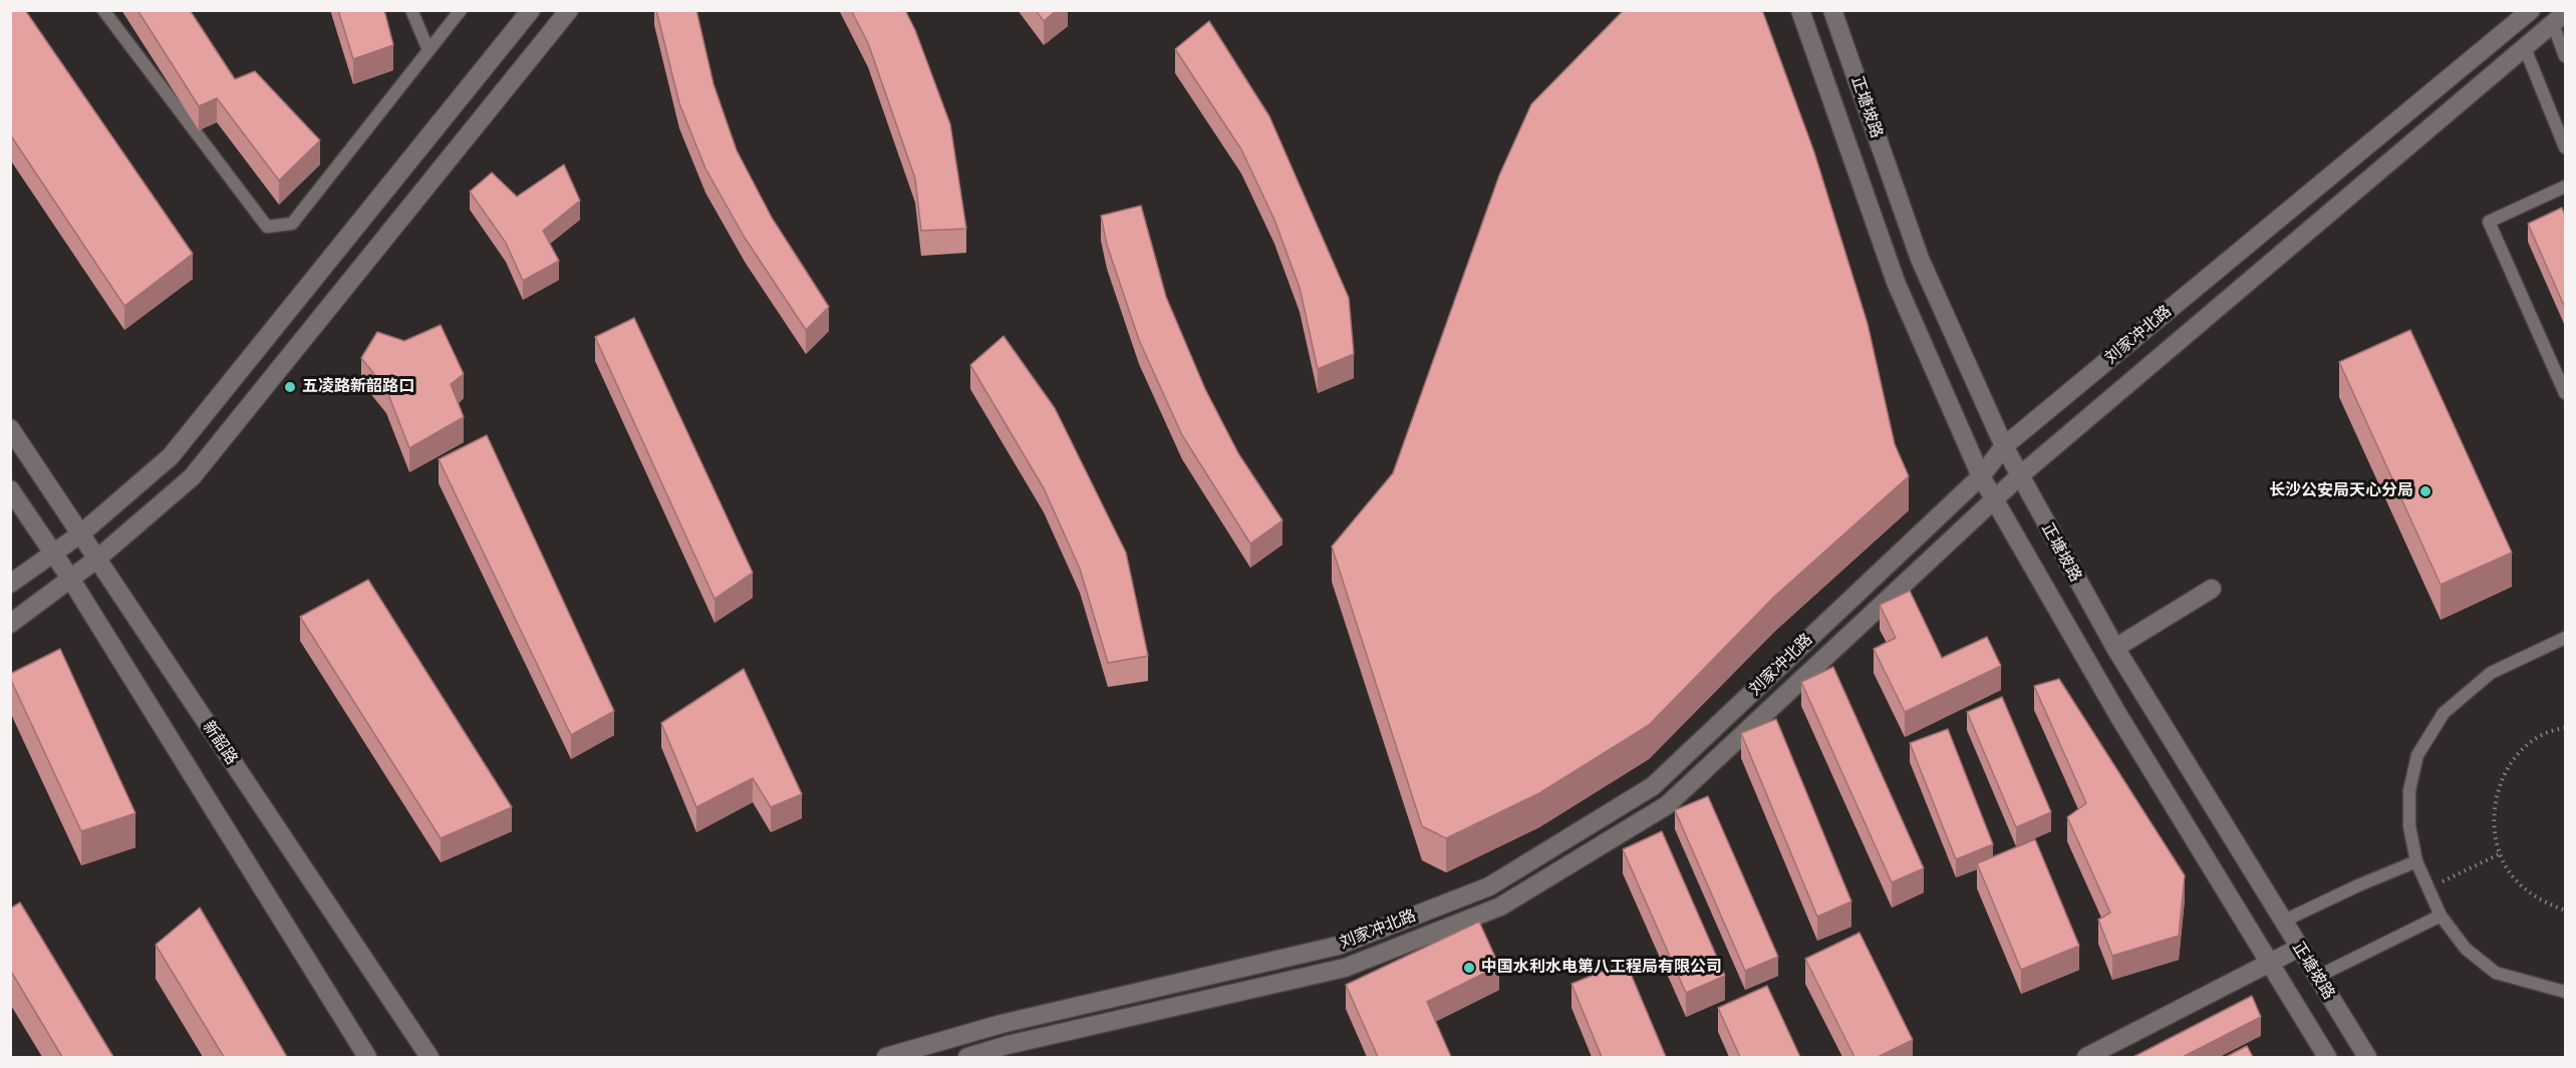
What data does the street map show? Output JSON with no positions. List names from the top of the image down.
{
  "streets": {
    "main road": ["正塘坡路", "刘家冲北路", "新韶路"]
  },
  "crossings": [
    ["正塘坡路", "刘家冲北路"]
  ],
  "places": ["五凌路新韶路口", "长沙公安局天心分局", "中国水利水电第八工程局有限公司"]
}
